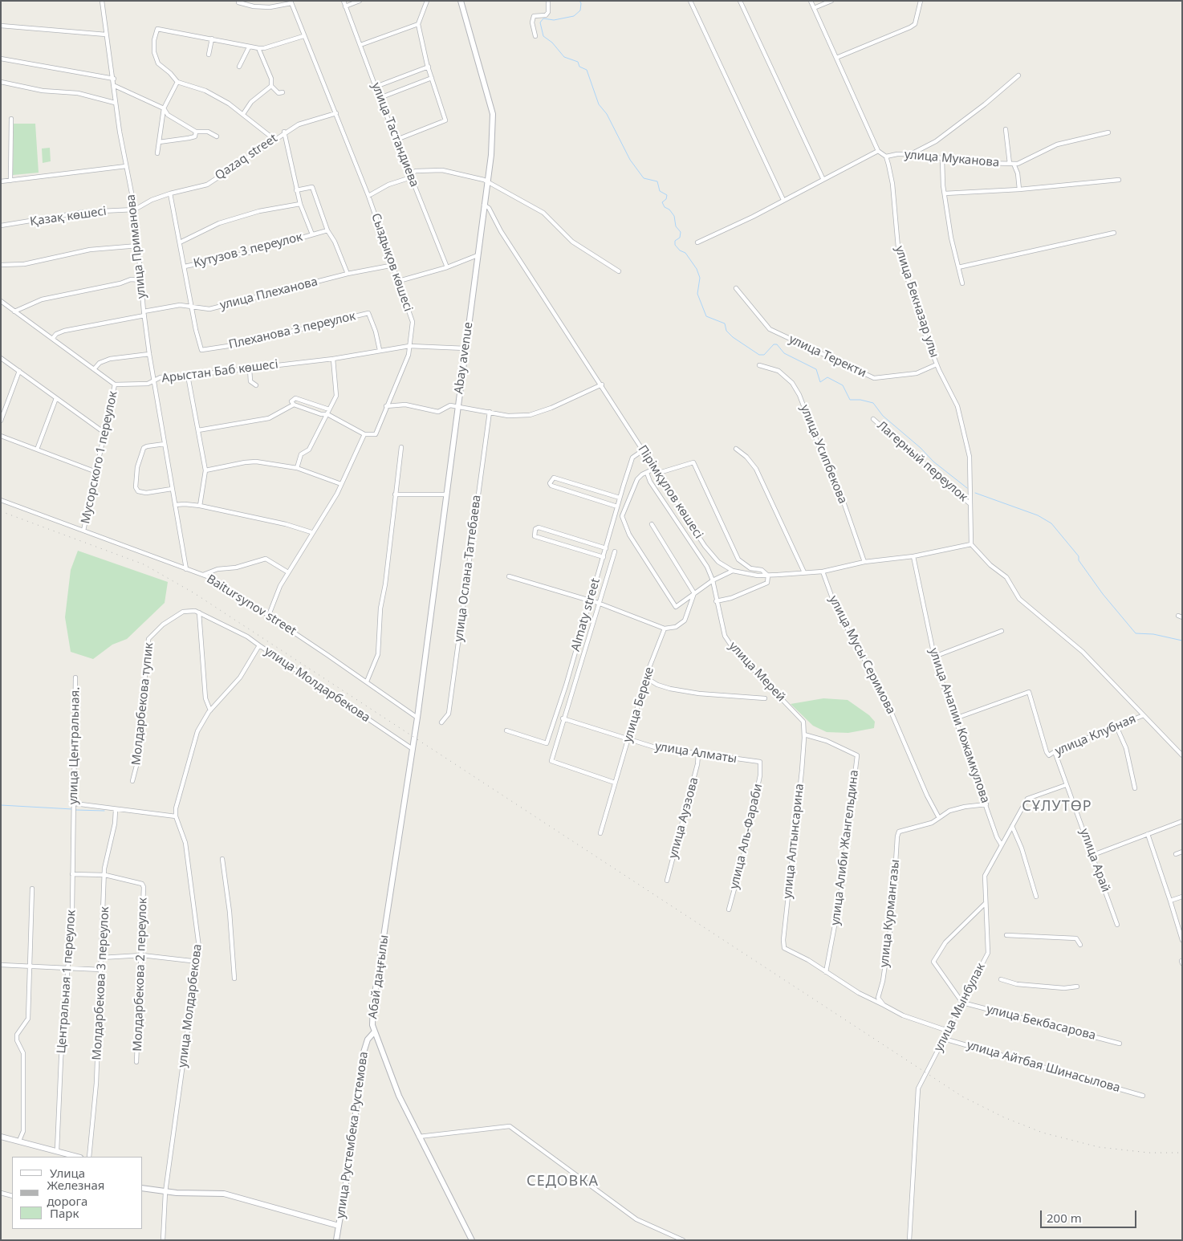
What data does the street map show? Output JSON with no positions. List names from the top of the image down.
{
  "streets": {
    "street": [
      "улица Тастандиева",
      "Qazaq street",
      "улица Муканова",
      "Қазақ көшесі",
      "улица Приманова",
      "Кутузов 3 переулок",
      "Сыздықов көшесі",
      "улица Плеханова",
      "улица Бекназар улы",
      "Плеханова 3 переулок",
      "улица Теректи",
      "Abay avenue",
      "Арыстан Баб көшесі",
      "улица Усипбекова",
      "Мусорского 1 переулок",
      "Лагерный переулок",
      "Пірімқұлов көшесі",
      "улица Ослана Таттебаева",
      "Baitursynov street",
      "Almaty street",
      "улица Мусы Серимова",
      "улица Мерей",
      "улица Молдарбекова",
      "Молдарбекова тупик",
      "улица Береке",
      "улица Анапии Кожамкулова",
      "улица Клубная",
      "улица Центральная.",
      "улица Алматы",
      "улица Ауэзова",
      "улица Аль-Фараби",
      "улица Алтынсарина",
      "улица Алиби Жангельдина",
      "улица Арай",
      "улица Курмангазы",
      "Молдарбекова 2 переулок",
      "Абай даңғылы",
      "Центральная 1 переулок",
      "Молдарбекова 3 переулок",
      "улица Мынбулак",
      "улица Бекбасарова",
      "улица Айтбая Шинасылова",
      "улица Рустембека Рустемова"
    ]
  },
  "crossings": [
    ["Qazaq street", "Қазақ көшесі"],
    ["Qazaq street", "улица Приманова"],
    ["Qazaq street", "Кутузов 3 переулок"],
    ["Qazaq street", "Сыздықов көшесі"],
    ["улица Муканова", "улица Бекназар улы"],
    ["Қазақ көшесі", "улица Приманова"],
    ["улица Приманова", "улица Плеханова"],
    ["улица Приманова", "Арыстан Баб көшесі"],
    ["улица Приманова", "Baitursynov street"],
    ["Сыздықов көшесі", "улица Плеханова"],
    ["Сыздықов көшесі", "Арыстан Баб көшесі"],
    ["улица Плеханова", "Плеханова 3 переулок"],
    ["улица Бекназар улы", "улица Теректи"],
    ["улица Бекназар улы", "Лагерный переулок"],
    ["улица Бекназар улы", "Пірімқұлов көшесі"],
    ["Плеханова 3 переулок", "Арыстан Баб көшесі"],
    ["Abay avenue", "Арыстан Баб көшесі"],
    ["Abay avenue", "Пірімқұлов көшесі"],
    ["Abay avenue", "Baitursynov street"],
    ["Abay avenue", "Абай даңғылы"],
    ["Арыстан Баб көшесі", "Мусорского 1 переулок"],
    ["улица Усипбекова", "Пірімқұлов көшесі"],
    ["Мусорского 1 переулок", "Baitursynov street"],
    ["Пірімқұлов көшесі", "Almaty street"],
    ["Пірімқұлов көшесі", "улица Мусы Серимова"],
    ["Пірімқұлов көшесі", "улица Анапии Кожамкулова"],
    ["Baitursynov street", "Абай даңғылы"],
    ["улица Мусы Серимова", "улица Курмангазы"],
    ["улица Мерей", "улица Алтынсарина"],
    ["улица Мерей", "улица Алиби Жангельдина"],
    ["улица Молдарбекова", "Абай даңғылы"],
    ["улица Береке", "улица Алматы"],
    ["улица Анапии Кожамкулова", "улица Клубная"],
    ["улица Анапии Кожамкулова", "улица Мынбулак"],
    ["улица Клубная", "улица Арай"],
    ["улица Центральная.", "Центральная 1 переулок"],
    ["улица Алматы", "улица Ауэзова"],
    ["улица Алматы", "улица Аль-Фараби"],
    ["улица Алтынсарина", "улица Алиби Жангельдина"],
    ["улица Арай", "улица Мынбулак"],
    ["Молдарбекова 2 переулок", "Молдарбекова 3 переулок"],
    ["Абай даңғылы", "улица Рустембека Рустемова"],
    ["улица Мынбулак", "улица Бекбасарова"],
    ["улица Мынбулак", "улица Айтбая Шинасылова"]
  ],
  "districts": ["СҰЛУТӨР", "СЕДОВКА"],
  "legend": ["Улица", "Железная дорога", "Парк"],
  "scale_bar": "200 m"
}
